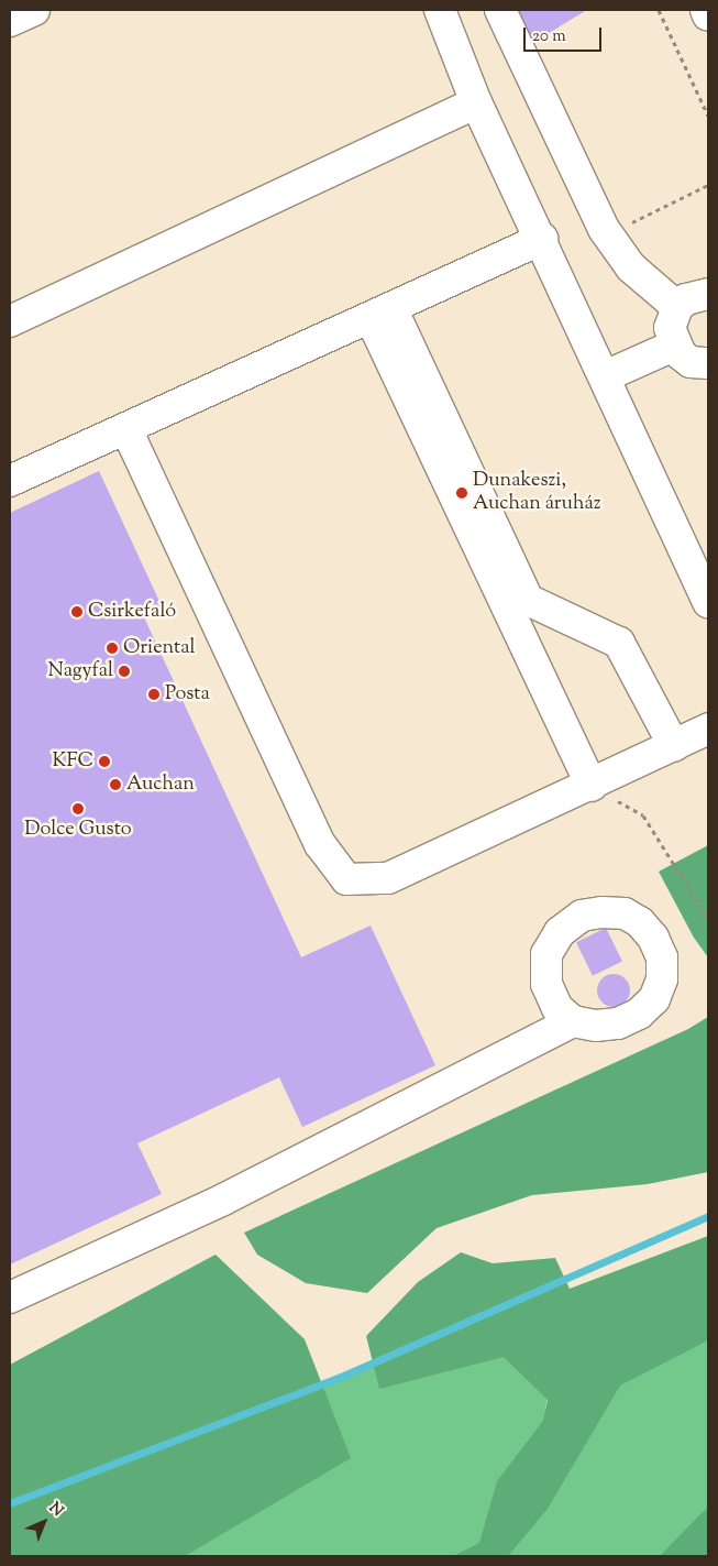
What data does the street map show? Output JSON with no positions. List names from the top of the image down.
{
  "places": [
    "Dunakeszi, Auchan áruház",
    "Csirkefaló",
    "Oriental",
    "Nagyfal",
    "Posta",
    "KFC",
    "Auchan",
    "Dolce Gusto"
  ],
  "scale_bar": "20 m",
  "north": "top right"
}
